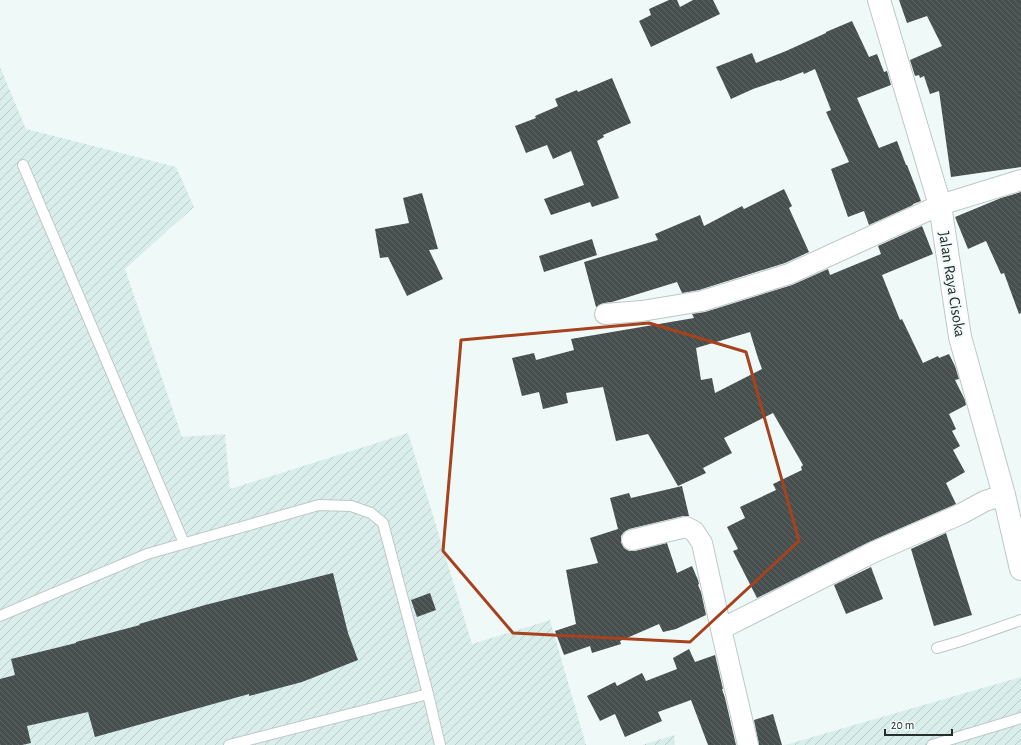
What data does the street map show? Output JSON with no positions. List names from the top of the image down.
{
  "streets": {
    "street": ["Jalan Raya Cisoka"]
  },
  "scale_bar": "20 m"
}
